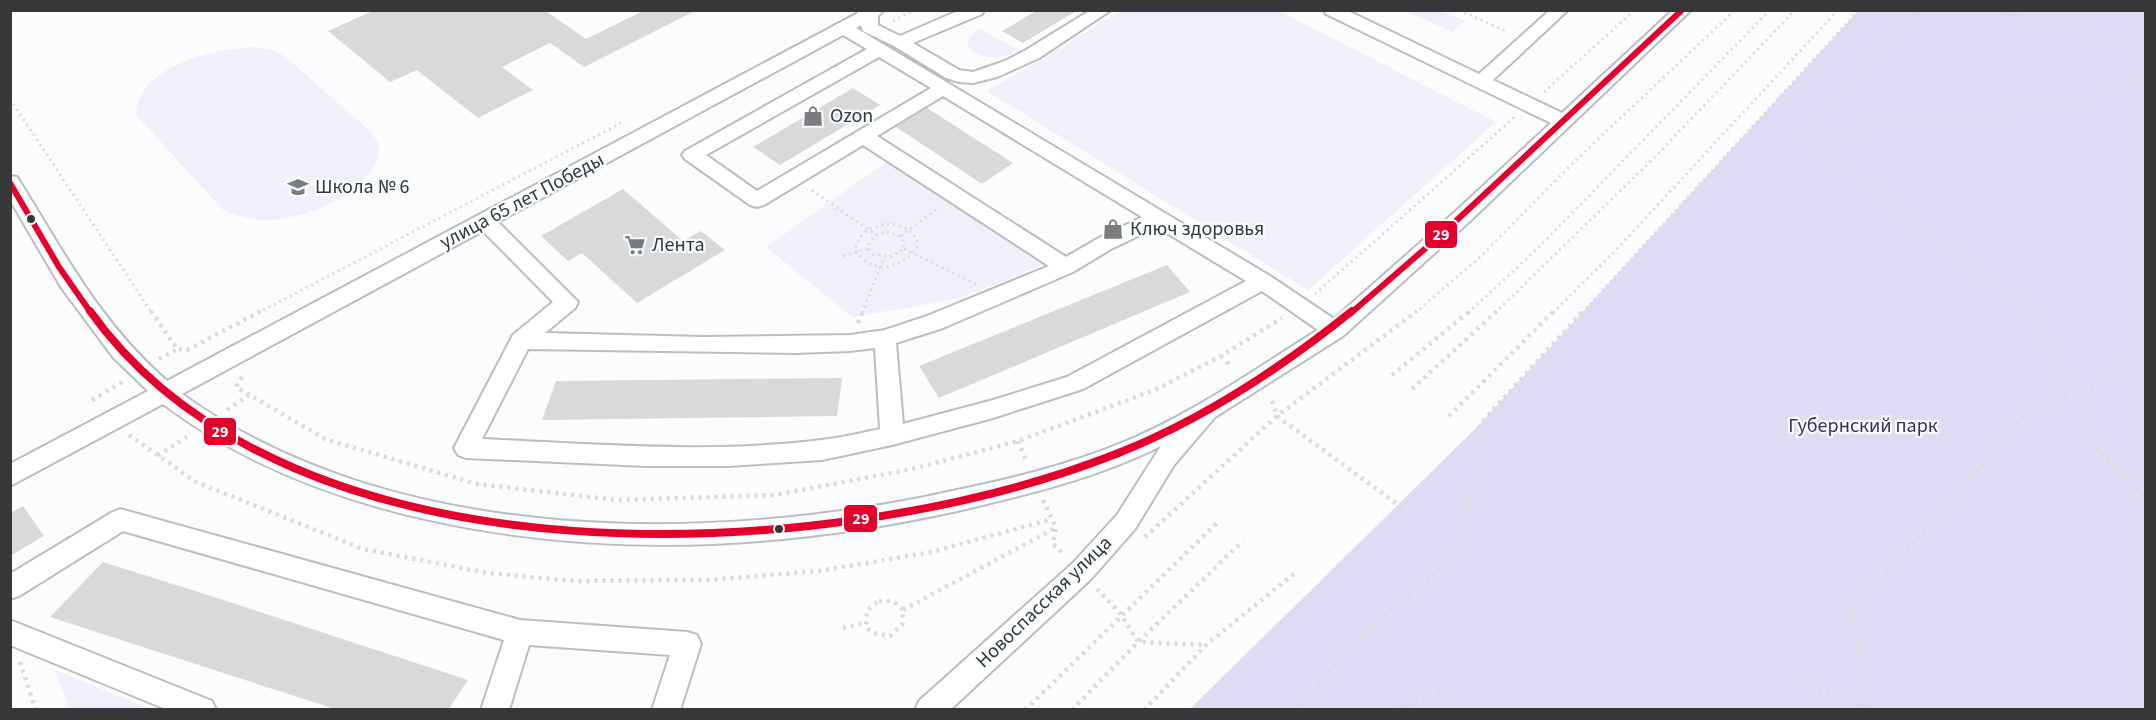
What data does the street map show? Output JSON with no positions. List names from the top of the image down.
{
  "streets": {
    "street": ["улица 65 лет Победы", "Новоспасская улица"]
  },
  "parks": ["Губернский парк"],
  "places": {
    "shop": ["Ozon", "Ключ здоровья"],
    "school or university": ["Школа № 6"],
    "supermarket": ["Лента"]
  },
  "lines": ["transit line 29"]
}
